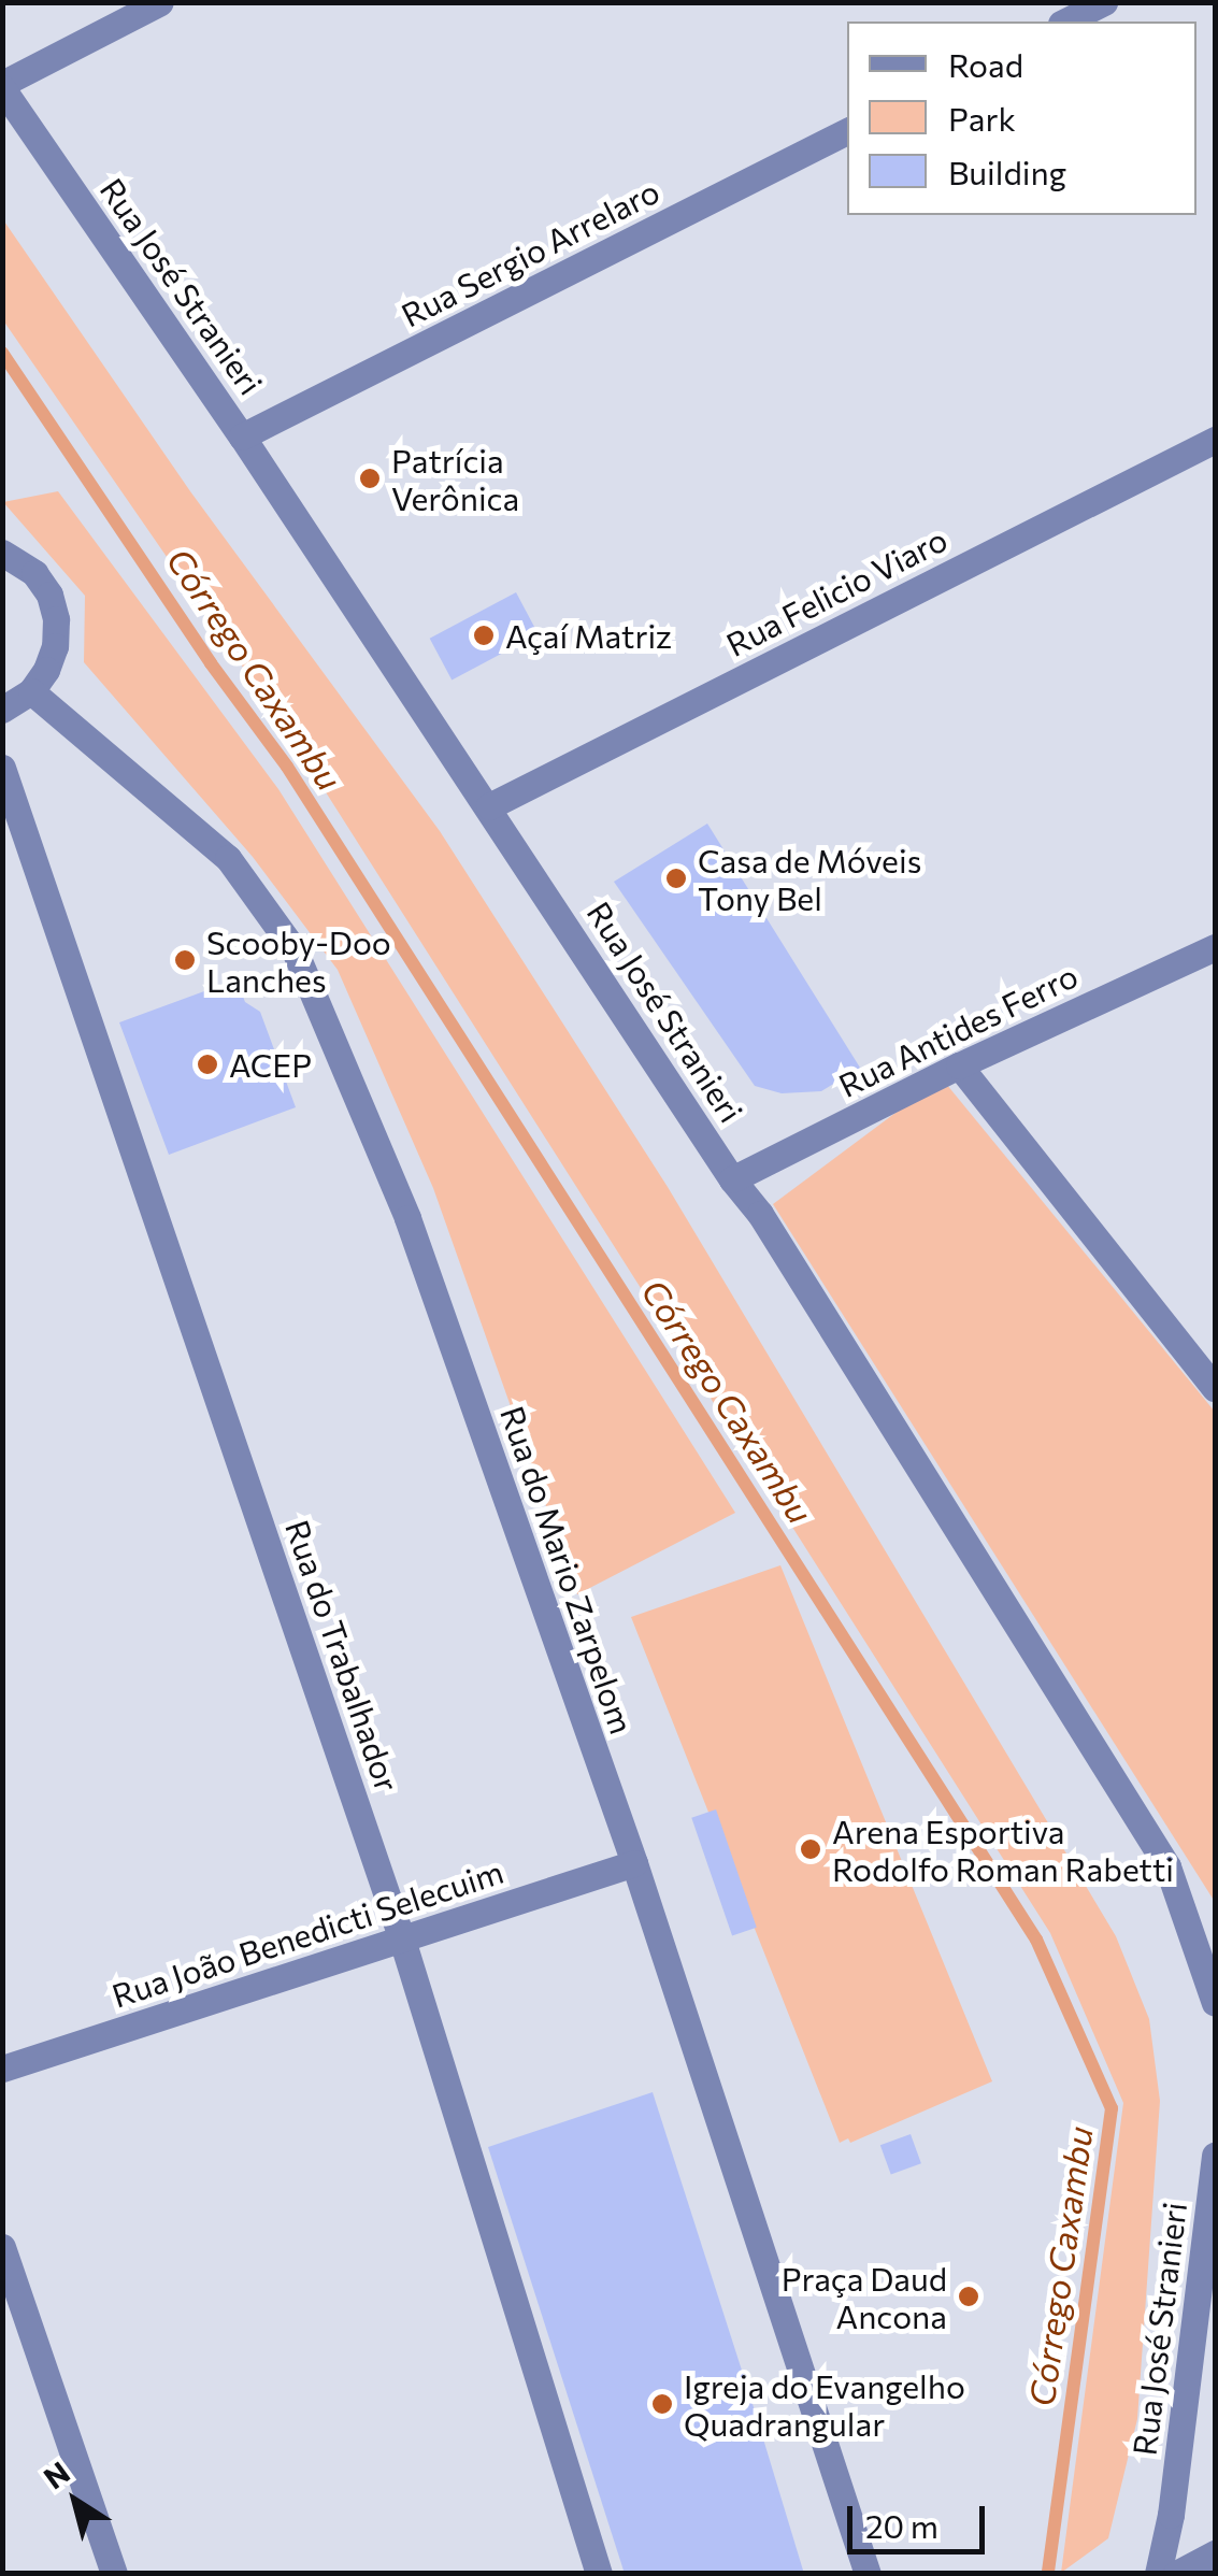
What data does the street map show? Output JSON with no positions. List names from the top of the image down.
{
  "streets": {
    "street": [
      "Rua Sergio Arrelaro",
      "Rua José Stranieri",
      "Rua Felicio Viaro",
      "Rua Antides Ferro",
      "Rua do Mario Zarpelom",
      "Rua do Trabalhador",
      "Rua João Benedicti Selecuim"
    ]
  },
  "crossings": [
    ["Rua Sergio Arrelaro", "Rua José Stranieri"],
    ["Rua José Stranieri", "Rua Felicio Viaro"],
    ["Rua José Stranieri", "Rua Antides Ferro"],
    ["Rua do Mario Zarpelom", "Rua João Benedicti Selecuim"],
    ["Rua do Trabalhador", "Rua João Benedicti Selecuim"]
  ],
  "water": ["Córrego Caxambu"],
  "places": [
    "Patrícia Verônica",
    "Açaí Matriz",
    "Casa de Móveis Tony Bel",
    "Scooby-Doo Lanches",
    "ACEP",
    "Arena Esportiva Rodolfo Roman Rabetti",
    "Praça Daud Ancona",
    "Igreja do Evangelho Quadrangular"
  ],
  "legend": ["Road", "Park", "Building"],
  "scale_bar": "20 m",
  "north": "top left"
}
